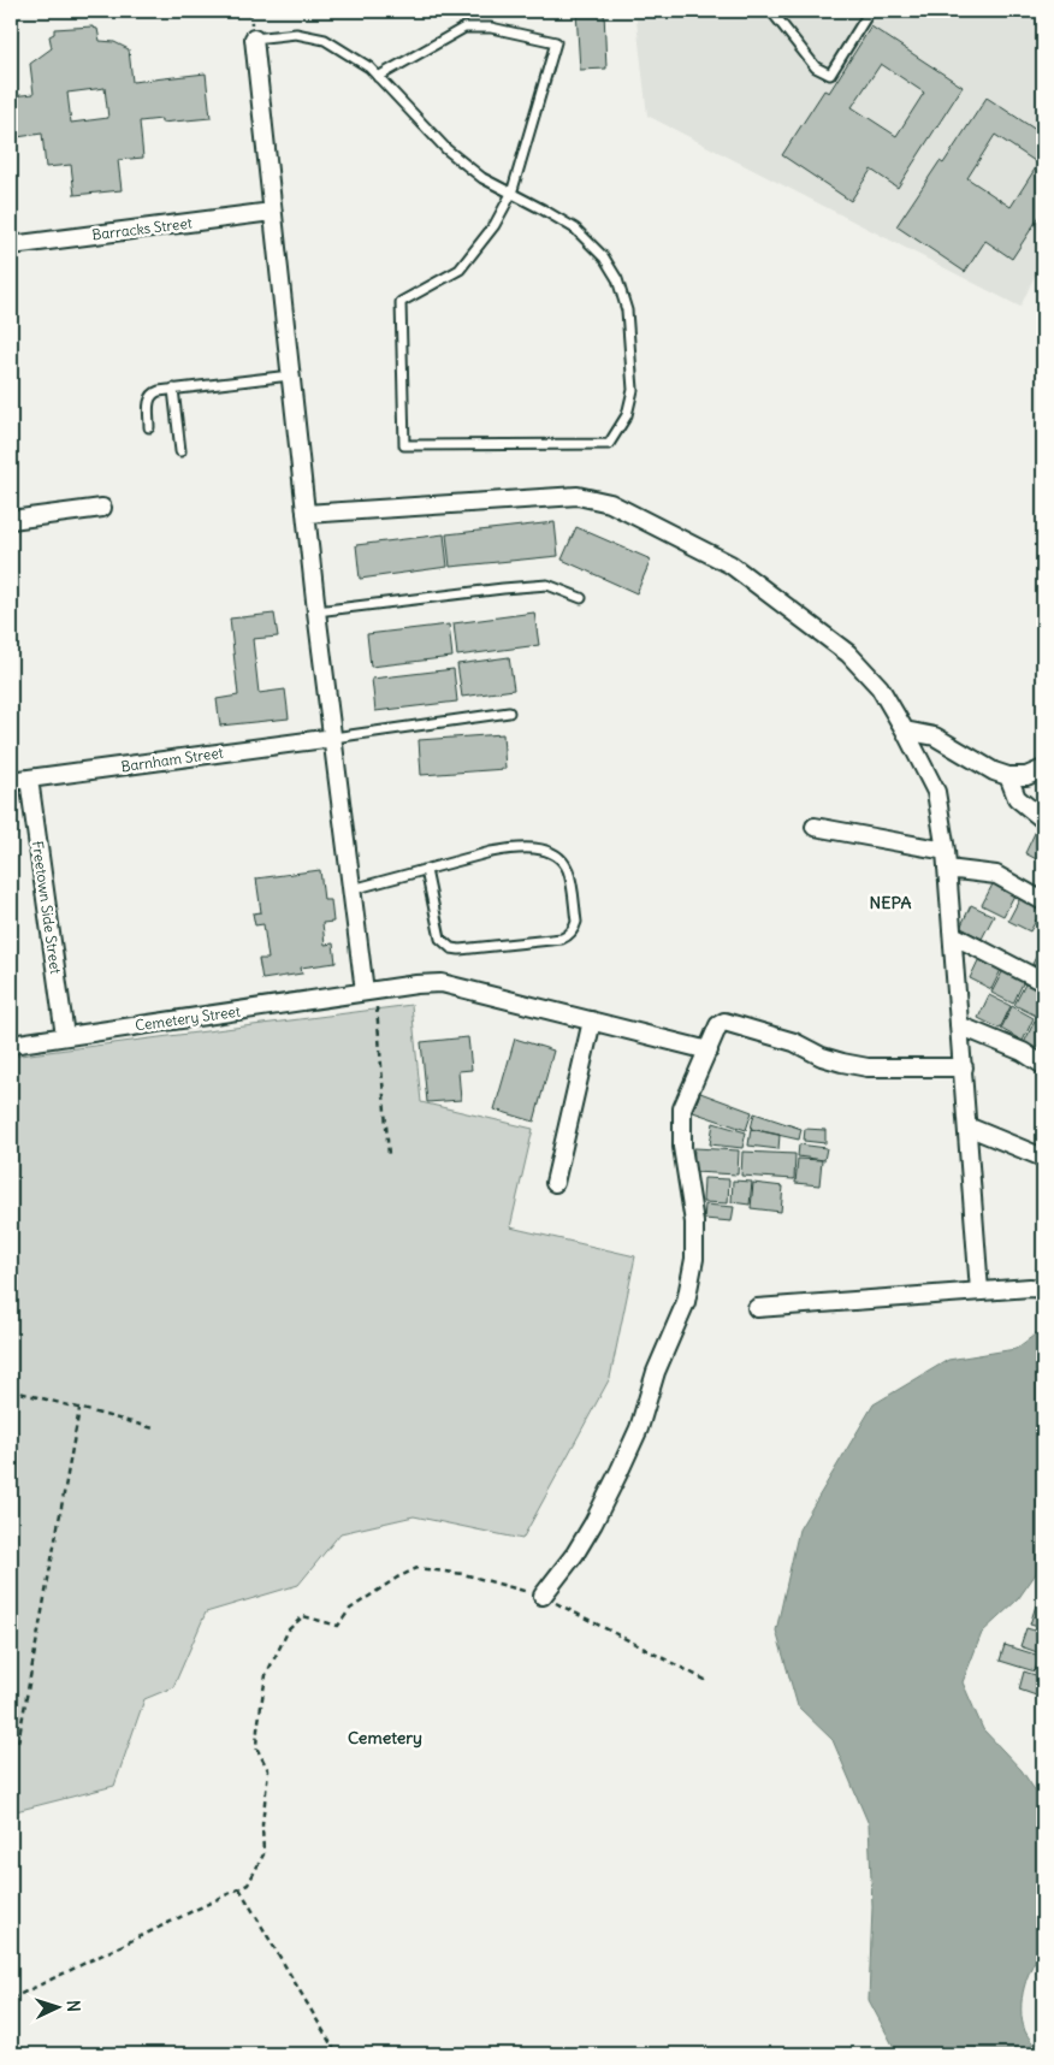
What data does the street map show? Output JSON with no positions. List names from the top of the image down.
{
  "streets": {
    "street": [
      "Barracks Street",
      "Barnham Street",
      "Freetown Side Street",
      "Cemetery Street"
    ]
  },
  "crossings": [
    ["Barnham Street", "Freetown Side Street"],
    ["Freetown Side Street", "Cemetery Street"]
  ],
  "districts": ["NEPA", "Cemetery"],
  "north": "right"
}
